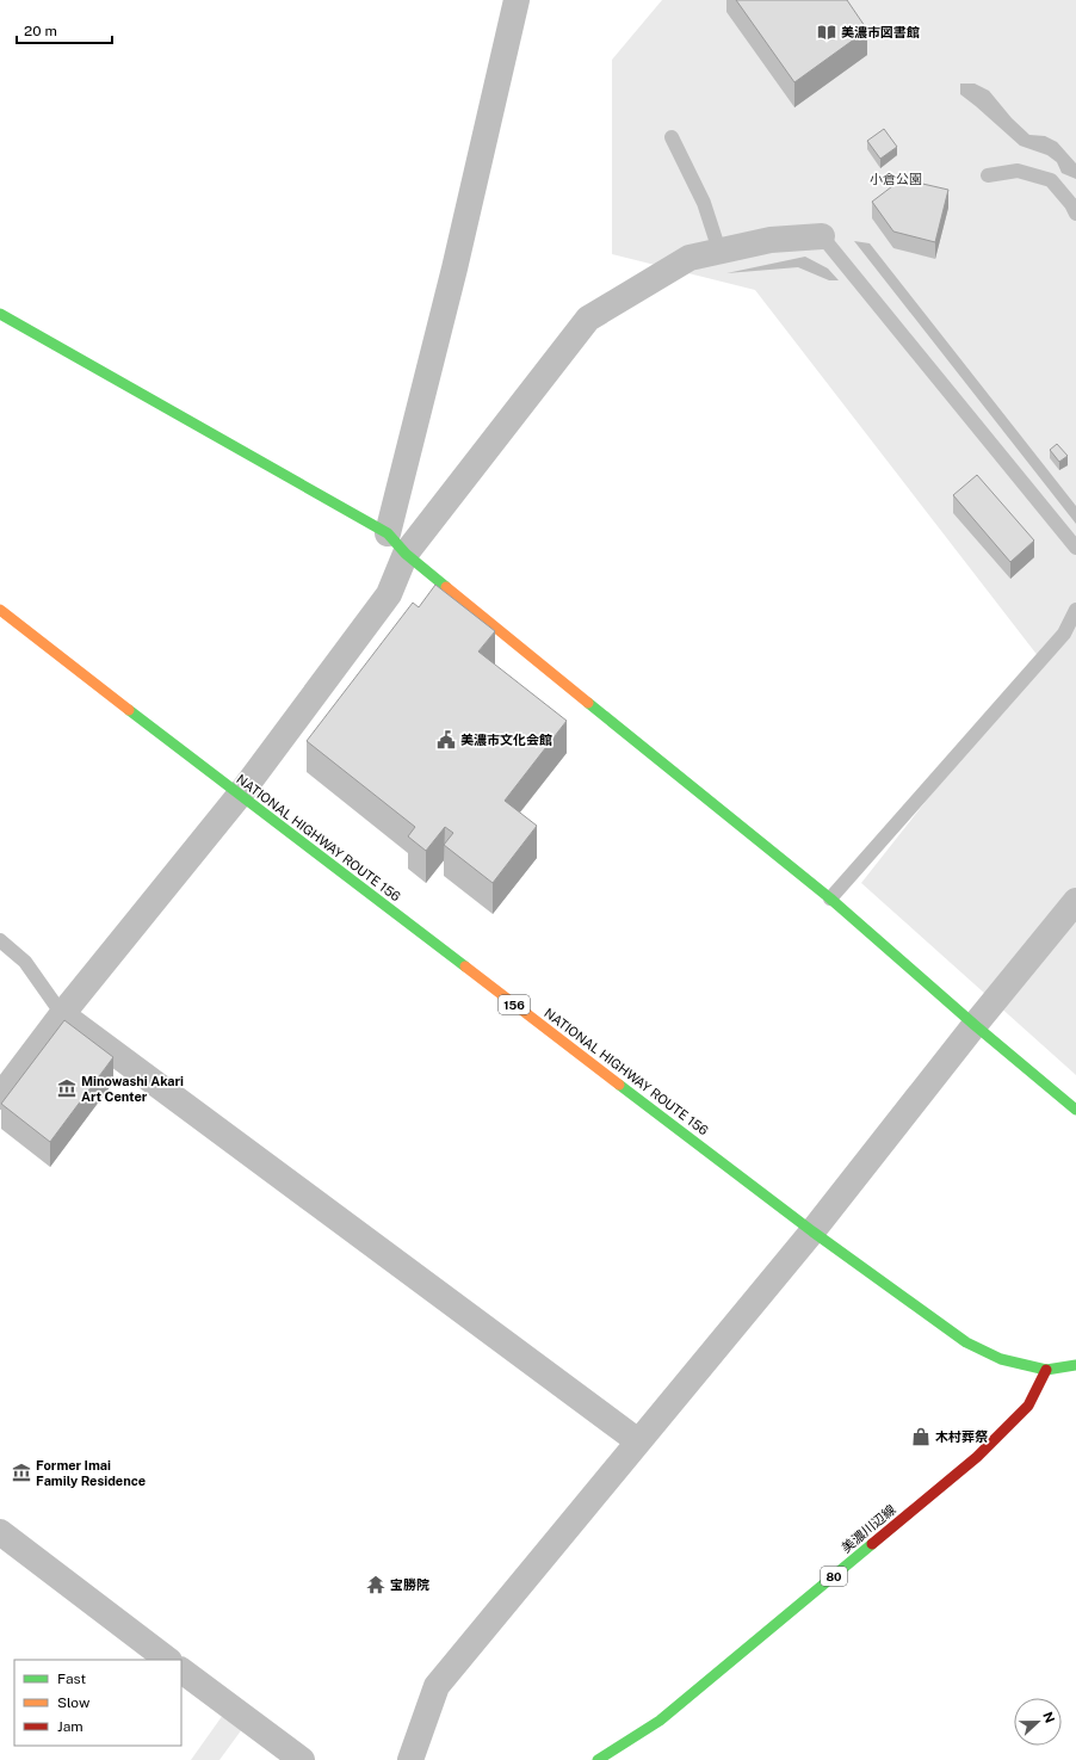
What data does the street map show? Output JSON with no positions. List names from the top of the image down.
{
  "streets": {
    "main road": [
      "NATIONAL HIGHWAY ROUTE 156",
      "156",
      "美濃川辺線",
      "80"
    ]
  },
  "crossings": [
    ["NATIONAL HIGHWAY ROUTE 156", "美濃川辺線"]
  ],
  "parks": ["小倉公園"],
  "places": {
    "library": ["美濃市図書館"],
    "public building": ["美濃市文化会館"],
    "museum": ["Minowashi Akari Art Center", "Former Imai Family Residence"],
    "shop": ["木村葬祭"],
    "temple": ["宝勝院"]
  },
  "legend": ["Fast", "Slow", "Jam"],
  "scale_bar": "20 m",
  "north": "right"
}
